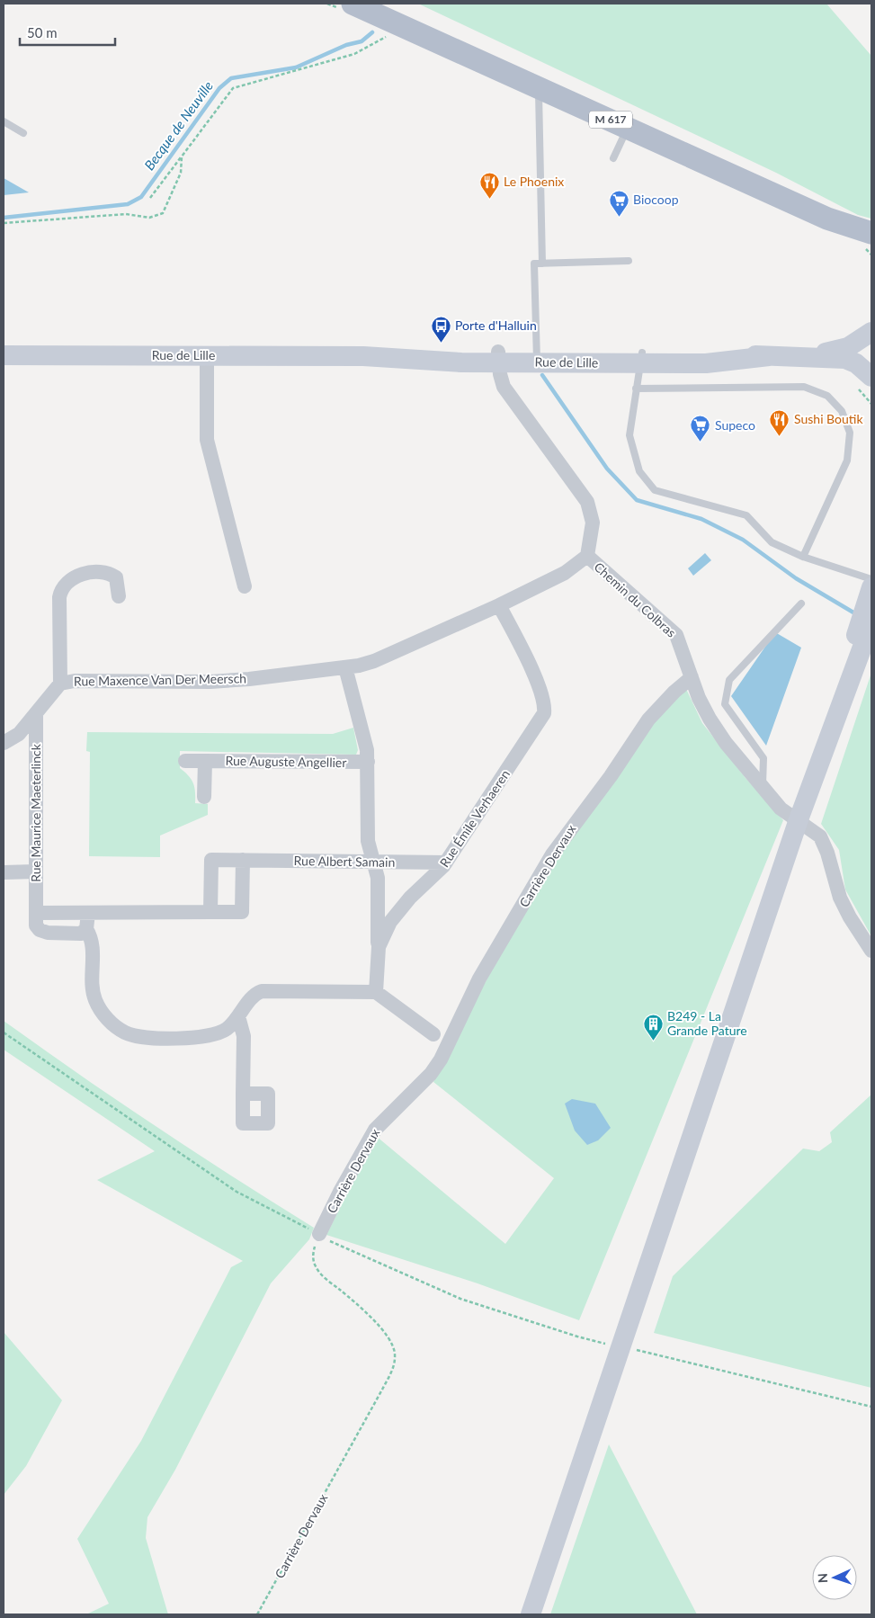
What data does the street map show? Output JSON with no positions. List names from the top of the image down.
{
  "streets": {
    "main road": ["M 617", "Rue de Lille"],
    "street": [
      "Chemin du Colbras",
      "Rue Maxence Van Der Meersch",
      "Rue Auguste Angellier",
      "Rue Maurice Maeterlinck",
      "Rue Émile Verhaeren",
      "Rue Albert Samain",
      "Carrière Dervaux"
    ]
  },
  "crossings": [
    ["Rue de Lille", "Chemin du Colbras"],
    ["Chemin du Colbras", "Rue Maxence Van Der Meersch"],
    ["Chemin du Colbras", "Carrière Dervaux"],
    ["Rue Maxence Van Der Meersch", "Rue Maurice Maeterlinck"],
    ["Rue Maxence Van Der Meersch", "Rue Émile Verhaeren"],
    ["Rue Émile Verhaeren", "Rue Albert Samain"]
  ],
  "water": ["Becque de Neuville"],
  "places": {
    "restaurant": ["Le Phoenix", "Sushi Boutik"],
    "supermarket": ["Biocoop", "Supeco"],
    "bus stop": ["Porte d'Halluin"],
    "building": ["B249 - La Grande Pature"]
  },
  "scale_bar": "50 m",
  "north": "left"
}
